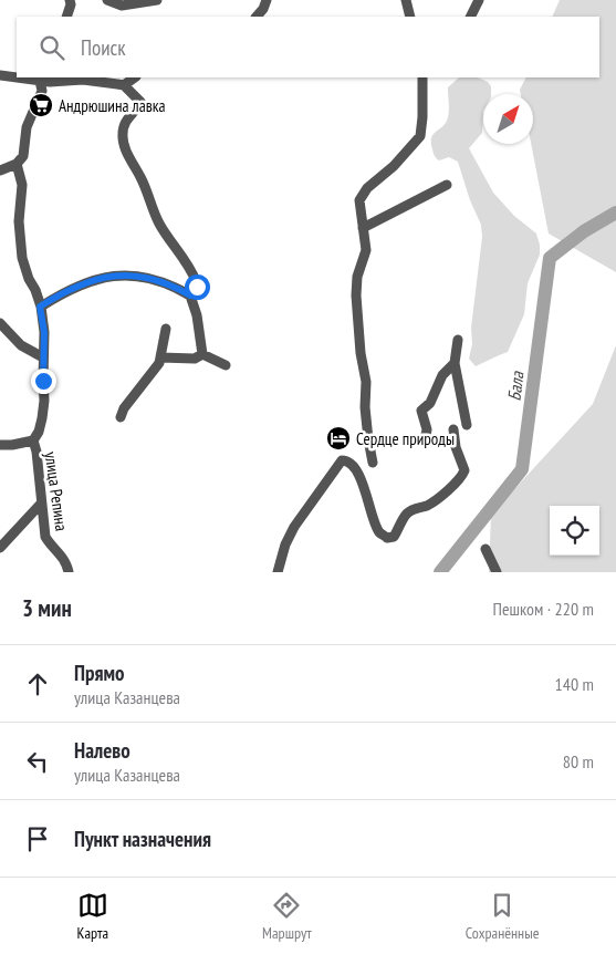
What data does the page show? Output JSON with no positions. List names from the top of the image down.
{
  "streets": {
    "street": ["улица Репина"]
  },
  "water": ["Бала"],
  "places": {
    "supermarket": ["Андрюшина лавка"],
    "hotel": ["Сердце природы"]
  },
  "north": "top right",
  "page": {
    "search": "Поиск",
    "heading": ["3 мин", "Пешком · 220 m"],
    "list": [
      ["Прямо", "улица Казанцева", "140 m"],
      ["Налево", "улица Казанцева", "80 m"],
      "Пункт назначения"
    ],
    "nav": ["Карта", "Маршрут", "Сохранённые"]
  }
}
